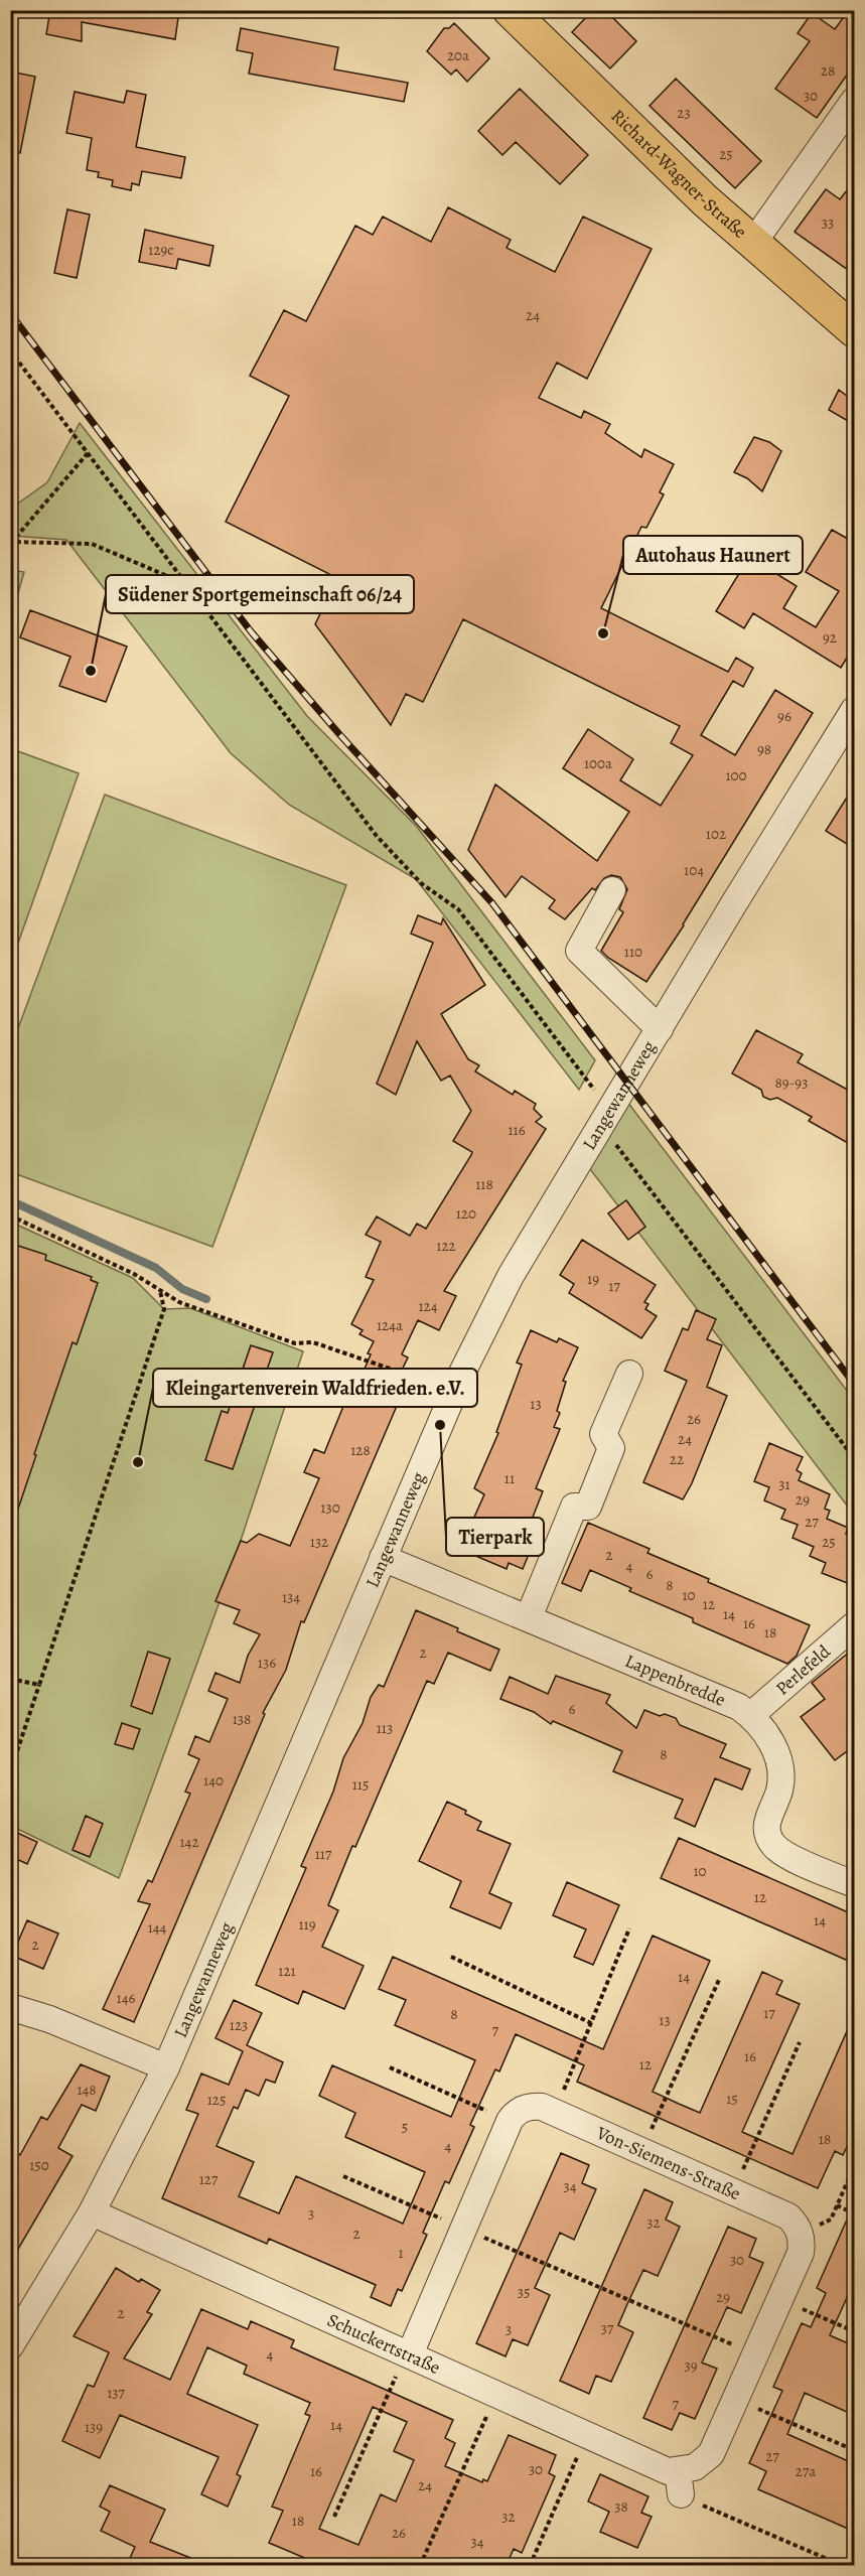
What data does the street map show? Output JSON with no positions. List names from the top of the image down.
{
  "streets": {
    "main road": ["Richard-Wagner-Straße"],
    "street": [
      "Langewanneweg",
      "Perlefeld",
      "Lappenbredde",
      "Von-Siemens-Straße",
      "Schuckertstraße"
    ]
  },
  "crossings": [
    ["Langewanneweg", "Lappenbredde"],
    ["Langewanneweg", "Schuckertstraße"],
    ["Perlefeld", "Lappenbredde"]
  ],
  "places": [
    "Autohaus Haunert",
    "Südener Sportgemeinschaft 06/24",
    "Tierpark",
    "Kleingartenverein Waldfrieden. e.V."
  ],
  "house_numbers": [
    "20a",
    "28",
    "30",
    "23",
    "25",
    "33",
    "129c",
    "24",
    "92",
    "96",
    "98",
    "100a",
    "100",
    "102",
    "104",
    "110",
    "89-93",
    "116",
    "118",
    "120",
    "122",
    "19",
    "17",
    "124",
    "124a",
    "13",
    "26",
    "24",
    "128",
    "22",
    "11",
    "31",
    "29",
    "130",
    "27",
    "132",
    "25",
    "2",
    "4",
    "6",
    "8",
    "10",
    "134",
    "12",
    "14",
    "16",
    "18",
    "2",
    "136",
    "6",
    "138",
    "113",
    "8",
    "140",
    "115",
    "142",
    "117",
    "10",
    "12",
    "14",
    "119",
    "144",
    "2",
    "121",
    "14",
    "146",
    "17",
    "8",
    "13",
    "123",
    "7",
    "16",
    "12",
    "148",
    "15",
    "125",
    "5",
    "18",
    "4",
    "150",
    "127",
    "34",
    "3",
    "32",
    "2",
    "1",
    "30",
    "35",
    "29",
    "2",
    "37",
    "3",
    "4",
    "39",
    "137",
    "7",
    "14",
    "139",
    "27",
    "30",
    "16",
    "27a",
    "24",
    "38",
    "32",
    "18",
    "26",
    "34"
  ]
}
